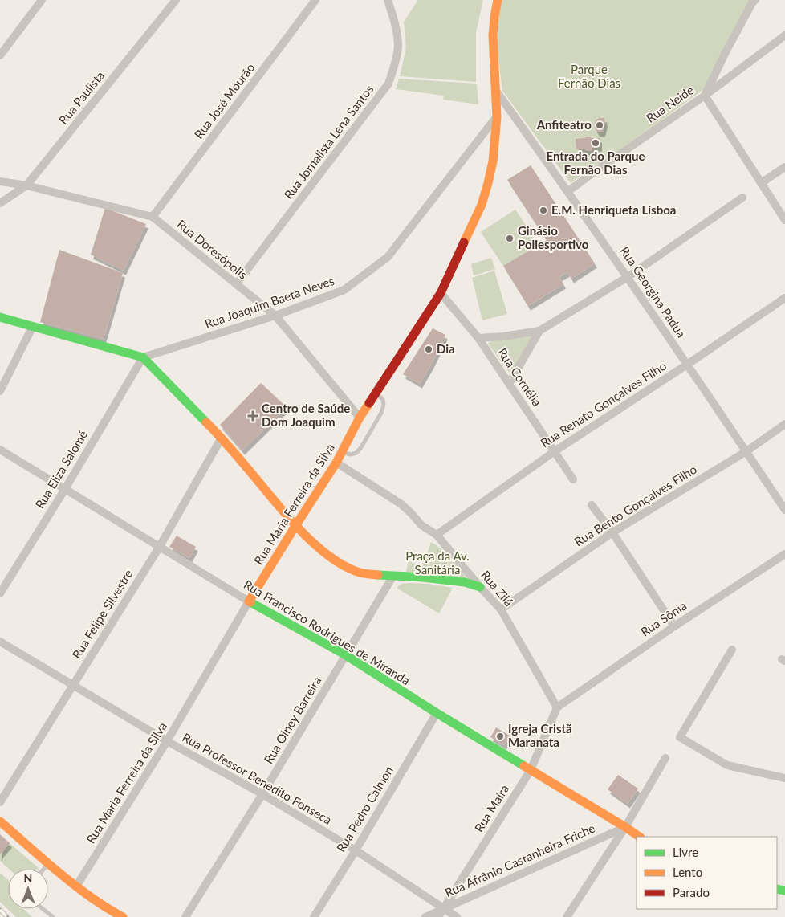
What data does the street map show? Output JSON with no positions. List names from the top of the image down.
{
  "streets": {
    "street": [
      "Rua Paulista",
      "Rua José Mourão",
      "Rua Neide",
      "Rua Jornalista Lena Santos",
      "Rua Doresópolis",
      "Rua Georgina Pádua",
      "Rua Joaquim Baeta Neves",
      "Rua Cornélia",
      "Rua Renato Gonçalves Filho",
      "Rua Eliza Salomé",
      "Rua Maria Ferreira da Silva",
      "Rua Bento Gonçalves Filho",
      "Rua Zilá",
      "Rua Felipe Silvestre",
      "Rua Sônia",
      "Rua Francisco Rodrigues de Miranda",
      "Rua Olney Barreira",
      "Rua Professor Benedito Fonseca",
      "Rua Maíra",
      "Rua Pedro Calmon",
      "Rua Afrânio Castanheira Friche"
    ]
  },
  "crossings": [
    ["Rua Paulista", "Rua Doresópolis"],
    ["Rua José Mourão", "Rua Doresópolis"],
    ["Rua Neide", "Rua Georgina Pádua"],
    ["Rua Jornalista Lena Santos", "Rua Doresópolis"],
    ["Rua Doresópolis", "Rua Joaquim Baeta Neves"],
    ["Rua Doresópolis", "Rua Maria Ferreira da Silva"],
    ["Rua Georgina Pádua", "Rua Renato Gonçalves Filho"],
    ["Rua Georgina Pádua", "Rua Maria Ferreira da Silva"],
    ["Rua Georgina Pádua", "Rua Bento Gonçalves Filho"],
    ["Rua Joaquim Baeta Neves", "Rua Eliza Salomé"],
    ["Rua Joaquim Baeta Neves", "Rua Maria Ferreira da Silva"],
    ["Rua Cornélia", "Rua Renato Gonçalves Filho"],
    ["Rua Cornélia", "Rua Maria Ferreira da Silva"],
    ["Rua Renato Gonçalves Filho", "Rua Zilá"],
    ["Rua Eliza Salomé", "Rua Francisco Rodrigues de Miranda"],
    ["Rua Maria Ferreira da Silva", "Rua Zilá"],
    ["Rua Maria Ferreira da Silva", "Rua Francisco Rodrigues de Miranda"],
    ["Rua Maria Ferreira da Silva", "Rua Professor Benedito Fonseca"],
    ["Rua Bento Gonçalves Filho", "Rua Zilá"],
    ["Rua Zilá", "Rua Sônia"],
    ["Rua Zilá", "Rua Maíra"],
    ["Rua Felipe Silvestre", "Rua Francisco Rodrigues de Miranda"],
    ["Rua Felipe Silvestre", "Rua Professor Benedito Fonseca"],
    ["Rua Sônia", "Rua Maíra"],
    ["Rua Francisco Rodrigues de Miranda", "Rua Olney Barreira"],
    ["Rua Francisco Rodrigues de Miranda", "Rua Maíra"],
    ["Rua Francisco Rodrigues de Miranda", "Rua Pedro Calmon"],
    ["Rua Francisco Rodrigues de Miranda", "Rua Afrânio Castanheira Friche"],
    ["Rua Olney Barreira", "Rua Professor Benedito Fonseca"],
    ["Rua Professor Benedito Fonseca", "Rua Maíra"],
    ["Rua Professor Benedito Fonseca", "Rua Pedro Calmon"],
    ["Rua Professor Benedito Fonseca", "Rua Afrânio Castanheira Friche"],
    ["Rua Maíra", "Rua Afrânio Castanheira Friche"]
  ],
  "parks": ["Parque Fernão Dias", "Praça da Av. Sanitária"],
  "places": {
    "other": [
      "Anfiteatro",
      "Entrada do Parque Fernão Dias",
      "E.M. Henriqueta Lisboa",
      "Ginásio Poliesportivo",
      "Dia",
      "Igreja Cristã Maranata"
    ],
    "health": ["Centro de Saúde Dom Joaquim"]
  },
  "legend": ["Livre", "Lento", "Parado"],
  "north": "top"
}
